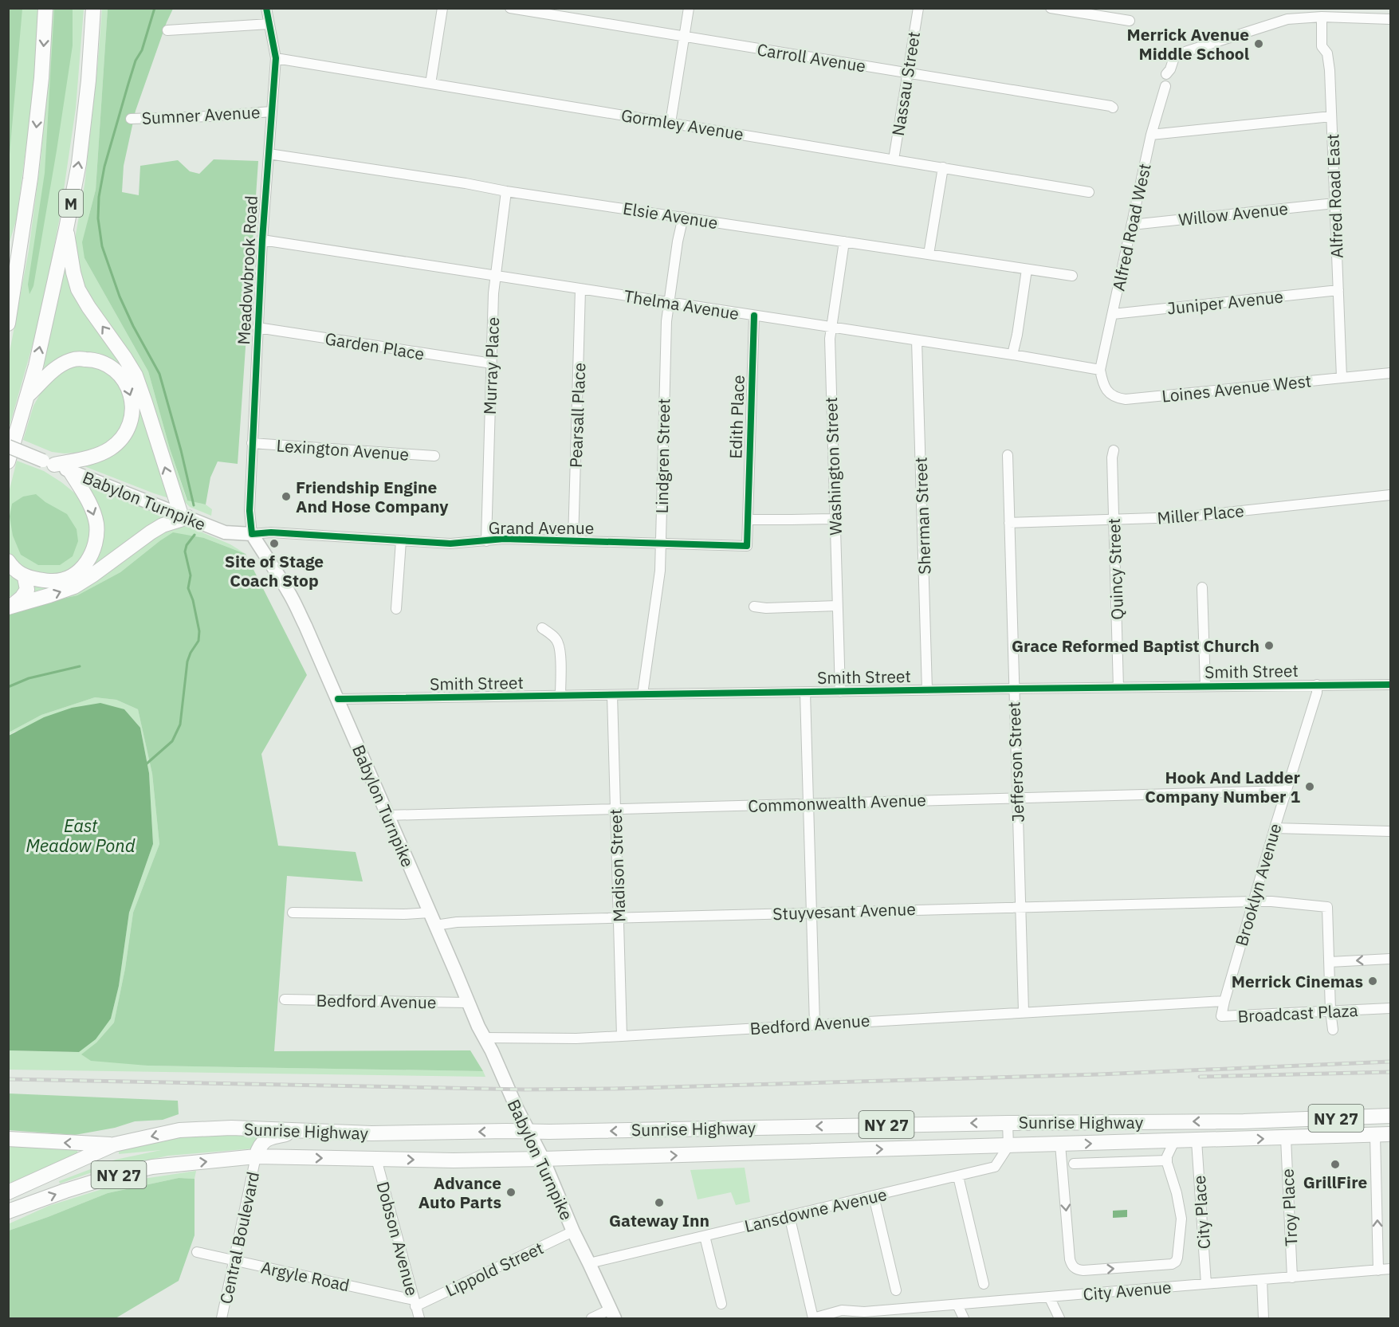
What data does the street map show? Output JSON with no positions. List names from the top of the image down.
{
  "streets": {
    "highway": ["M", "NY 27", "Sunrise Highway"],
    "main road": ["Babylon Turnpike"],
    "street": [
      "Carroll Avenue",
      "Nassau Street",
      "Sumner Avenue",
      "Gormley Avenue",
      "Alfred Road East",
      "Willow Avenue",
      "Elsie Avenue",
      "Alfred Road West",
      "Meadowbrook Road",
      "Juniper Avenue",
      "Thelma Avenue",
      "Garden Place",
      "Murray Place",
      "Loines Avenue West",
      "Pearsall Place",
      "Edith Place",
      "Lexington Avenue",
      "Lindgren Street",
      "Washington Street",
      "Miller Place",
      "Sherman Street",
      "Grand Avenue",
      "Quincy Street",
      "Smith Street",
      "Jefferson Street",
      "Commonwealth Avenue",
      "Madison Street",
      "Brooklyn Avenue",
      "Stuyvesant Avenue",
      "Bedford Avenue",
      "Broadcast Plaza",
      "Troy Place",
      "Lansdowne Avenue",
      "City Place",
      "Central Boulevard",
      "Dobson Avenue",
      "Lippold Street",
      "Argyle Road",
      "City Avenue"
    ]
  },
  "crossings": [
    ["Carroll Avenue", "Nassau Street"],
    ["Nassau Street", "Gormley Avenue"],
    ["Sumner Avenue", "Meadowbrook Road"],
    ["Gormley Avenue", "Meadowbrook Road"],
    ["Alfred Road East", "Willow Avenue"],
    ["Alfred Road East", "Juniper Avenue"],
    ["Alfred Road East", "Loines Avenue West"],
    ["Willow Avenue", "Alfred Road West"],
    ["Elsie Avenue", "Meadowbrook Road"],
    ["Elsie Avenue", "Murray Place"],
    ["Elsie Avenue", "Lindgren Street"],
    ["Elsie Avenue", "Washington Street"],
    ["Alfred Road West", "Juniper Avenue"],
    ["Alfred Road West", "Thelma Avenue"],
    ["Alfred Road West", "Loines Avenue West"],
    ["Meadowbrook Road", "Thelma Avenue"],
    ["Meadowbrook Road", "Garden Place"],
    ["Meadowbrook Road", "Lexington Avenue"],
    ["Meadowbrook Road", "Babylon Turnpike"],
    ["Meadowbrook Road", "Grand Avenue"],
    ["Thelma Avenue", "Murray Place"],
    ["Thelma Avenue", "Loines Avenue West"],
    ["Thelma Avenue", "Pearsall Place"],
    ["Thelma Avenue", "Edith Place"],
    ["Thelma Avenue", "Lindgren Street"],
    ["Thelma Avenue", "Washington Street"],
    ["Thelma Avenue", "Sherman Street"],
    ["Garden Place", "Murray Place"],
    ["Murray Place", "Grand Avenue"],
    ["Pearsall Place", "Grand Avenue"],
    ["Edith Place", "Grand Avenue"],
    ["Lindgren Street", "Grand Avenue"],
    ["Lindgren Street", "Smith Street"],
    ["Washington Street", "Smith Street"],
    ["Babylon Turnpike", "Grand Avenue"],
    ["Babylon Turnpike", "Smith Street"],
    ["Babylon Turnpike", "Commonwealth Avenue"],
    ["Babylon Turnpike", "Stuyvesant Avenue"],
    ["Babylon Turnpike", "Bedford Avenue"],
    ["Babylon Turnpike", "Sunrise Highway"],
    ["Babylon Turnpike", "Lansdowne Avenue"],
    ["Babylon Turnpike", "Lippold Street"],
    ["Miller Place", "Quincy Street"],
    ["Miller Place", "Jefferson Street"],
    ["Sherman Street", "Smith Street"],
    ["Quincy Street", "Smith Street"],
    ["Smith Street", "Jefferson Street"],
    ["Smith Street", "Madison Street"],
    ["Smith Street", "Brooklyn Avenue"],
    ["Jefferson Street", "Commonwealth Avenue"],
    ["Jefferson Street", "Stuyvesant Avenue"],
    ["Jefferson Street", "Bedford Avenue"],
    ["Commonwealth Avenue", "Madison Street"],
    ["Commonwealth Avenue", "Brooklyn Avenue"],
    ["Madison Street", "Stuyvesant Avenue"],
    ["Madison Street", "Bedford Avenue"],
    ["Brooklyn Avenue", "Stuyvesant Avenue"],
    ["Brooklyn Avenue", "Bedford Avenue"],
    ["Brooklyn Avenue", "Broadcast Plaza"],
    ["Bedford Avenue", "Broadcast Plaza"],
    ["Sunrise Highway", "Troy Place"],
    ["Sunrise Highway", "Lansdowne Avenue"],
    ["Sunrise Highway", "City Place"],
    ["Sunrise Highway", "Central Boulevard"],
    ["Sunrise Highway", "Dobson Avenue"],
    ["Troy Place", "City Avenue"],
    ["City Place", "City Avenue"],
    ["Central Boulevard", "Argyle Road"],
    ["Dobson Avenue", "Lippold Street"],
    ["Dobson Avenue", "Argyle Road"],
    ["Lippold Street", "Argyle Road"]
  ],
  "water": ["East Meadow Pond"],
  "places": [
    "Merrick Avenue Middle School",
    "Friendship Engine And Hose Company",
    "Site of Stage Coach Stop",
    "Grace Reformed Baptist Church",
    "Hook And Ladder Company Number 1",
    "Merrick Cinemas",
    "GrillFire",
    "Advance Auto Parts",
    "Gateway Inn"
  ]
}
